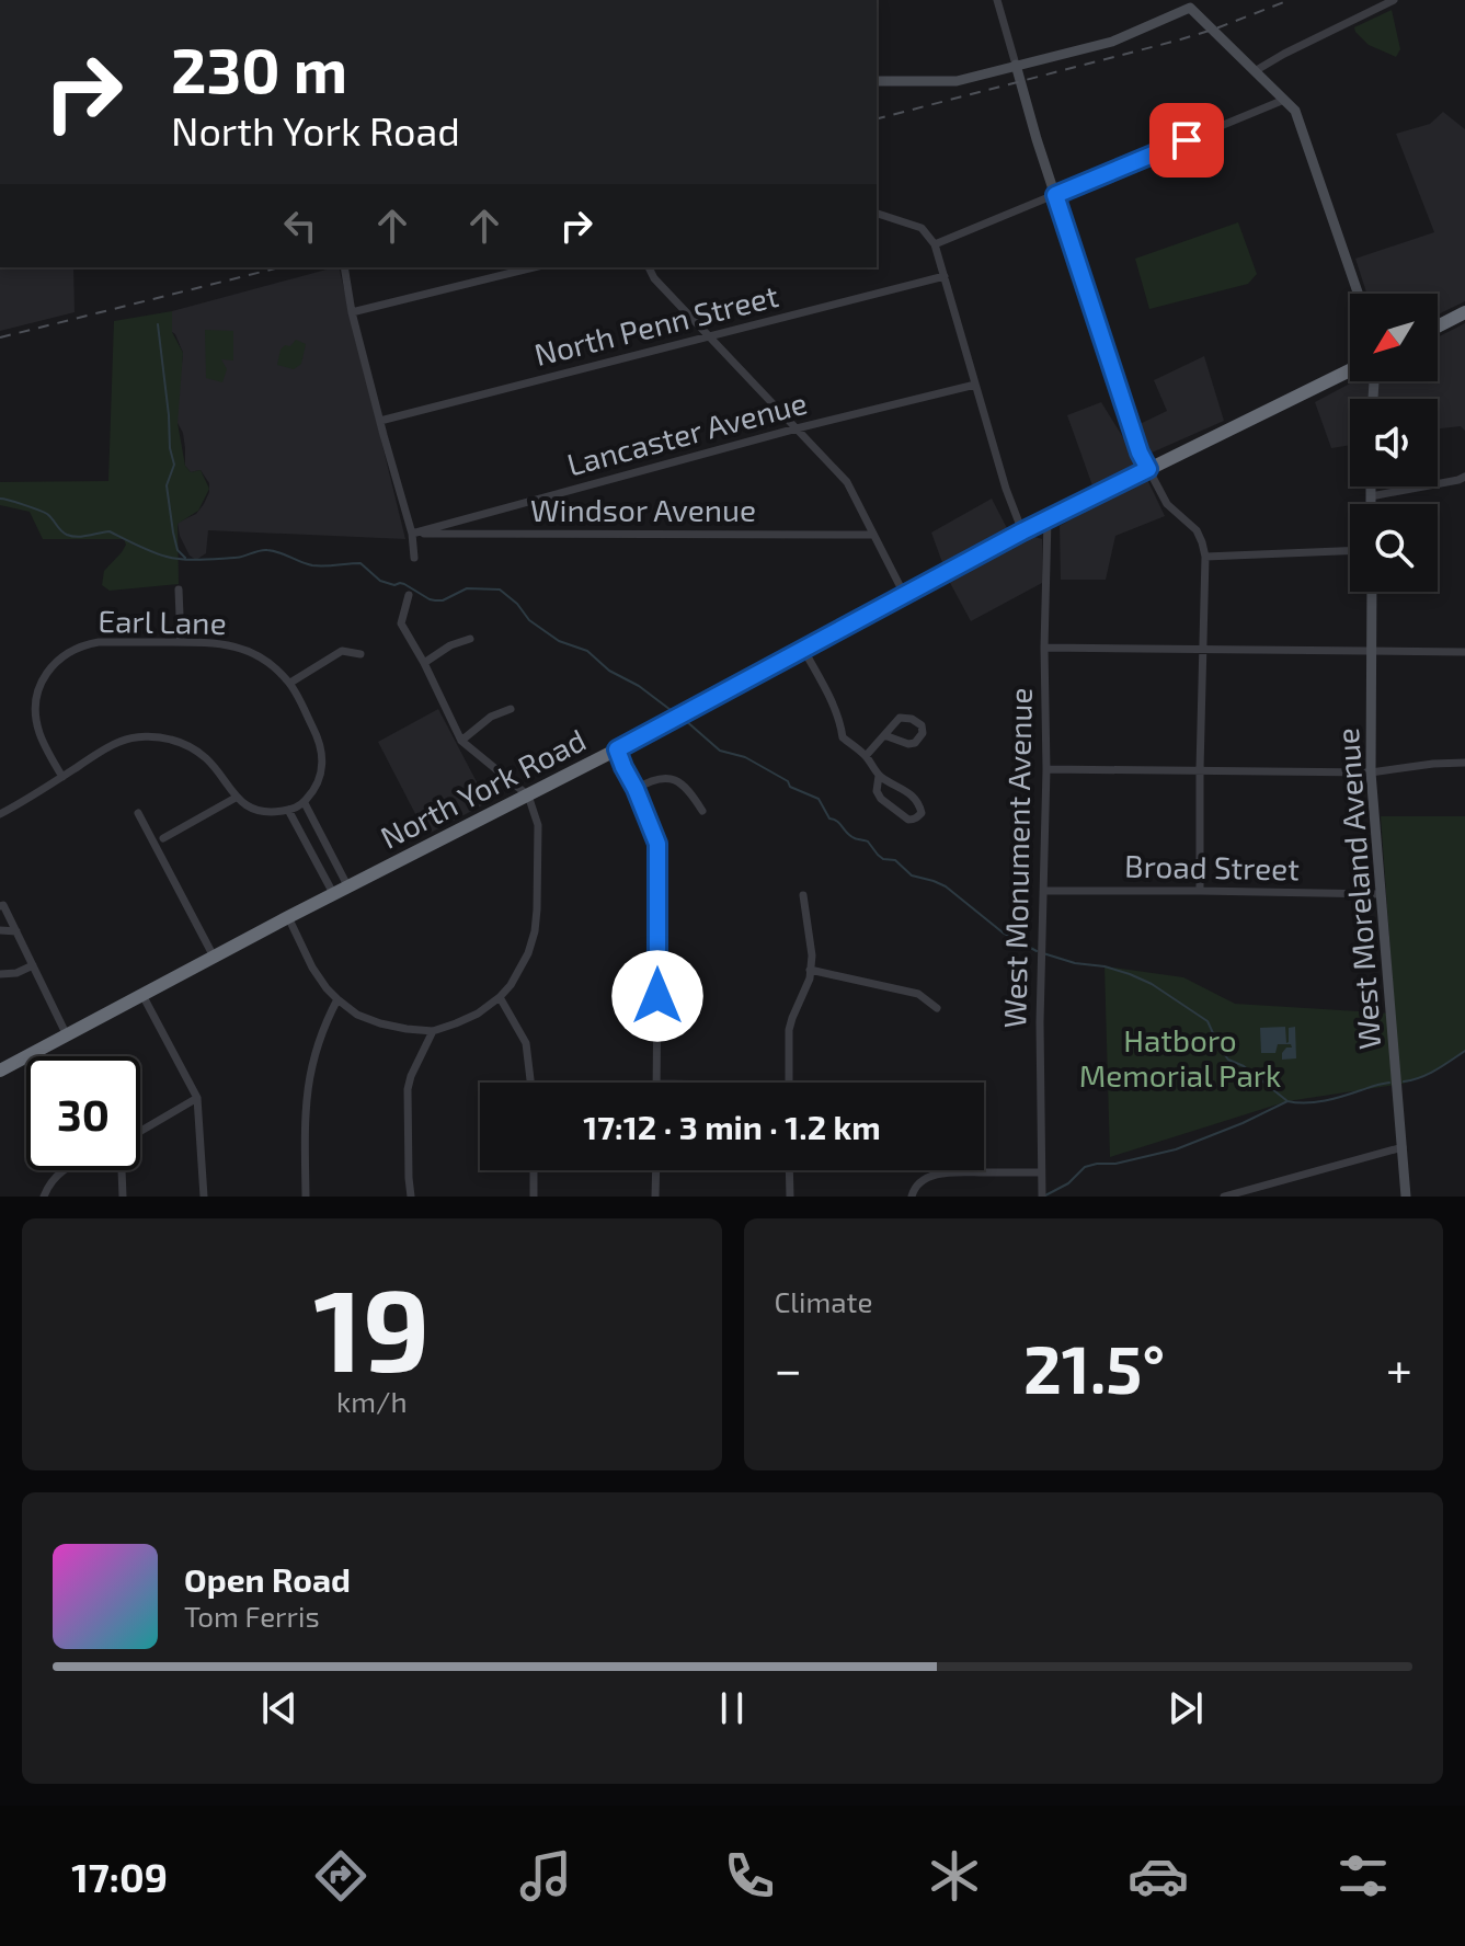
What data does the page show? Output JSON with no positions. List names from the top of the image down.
{
  "streets": {
    "highway": ["North York Road"],
    "street": [
      "North Penn Street",
      "Lancaster Avenue",
      "Windsor Avenue",
      "Earl Lane",
      "West Monument Avenue",
      "Broad Street",
      "West Moreland Avenue"
    ]
  },
  "crossings": [
    ["Lancaster Avenue", "Windsor Avenue"],
    ["North York Road", "West Monument Avenue"],
    ["West Monument Avenue", "Broad Street"],
    ["Broad Street", "West Moreland Avenue"]
  ],
  "parks": ["Hatboro Memorial Park"],
  "north": "bottom left",
  "page": {
    "turn": ["230 m", "North York Road"],
    "limit": "30",
    "trip": "17:12 · 3 min · 1.2 km",
    "tile": [
      ["19", "km/h"],
      "Climate"
    ],
    "heat": ["−", "21.5°", "+"],
    "song": ["Open Road", "Tom Ferris"],
    "tabs": "17:09"
  }
}
